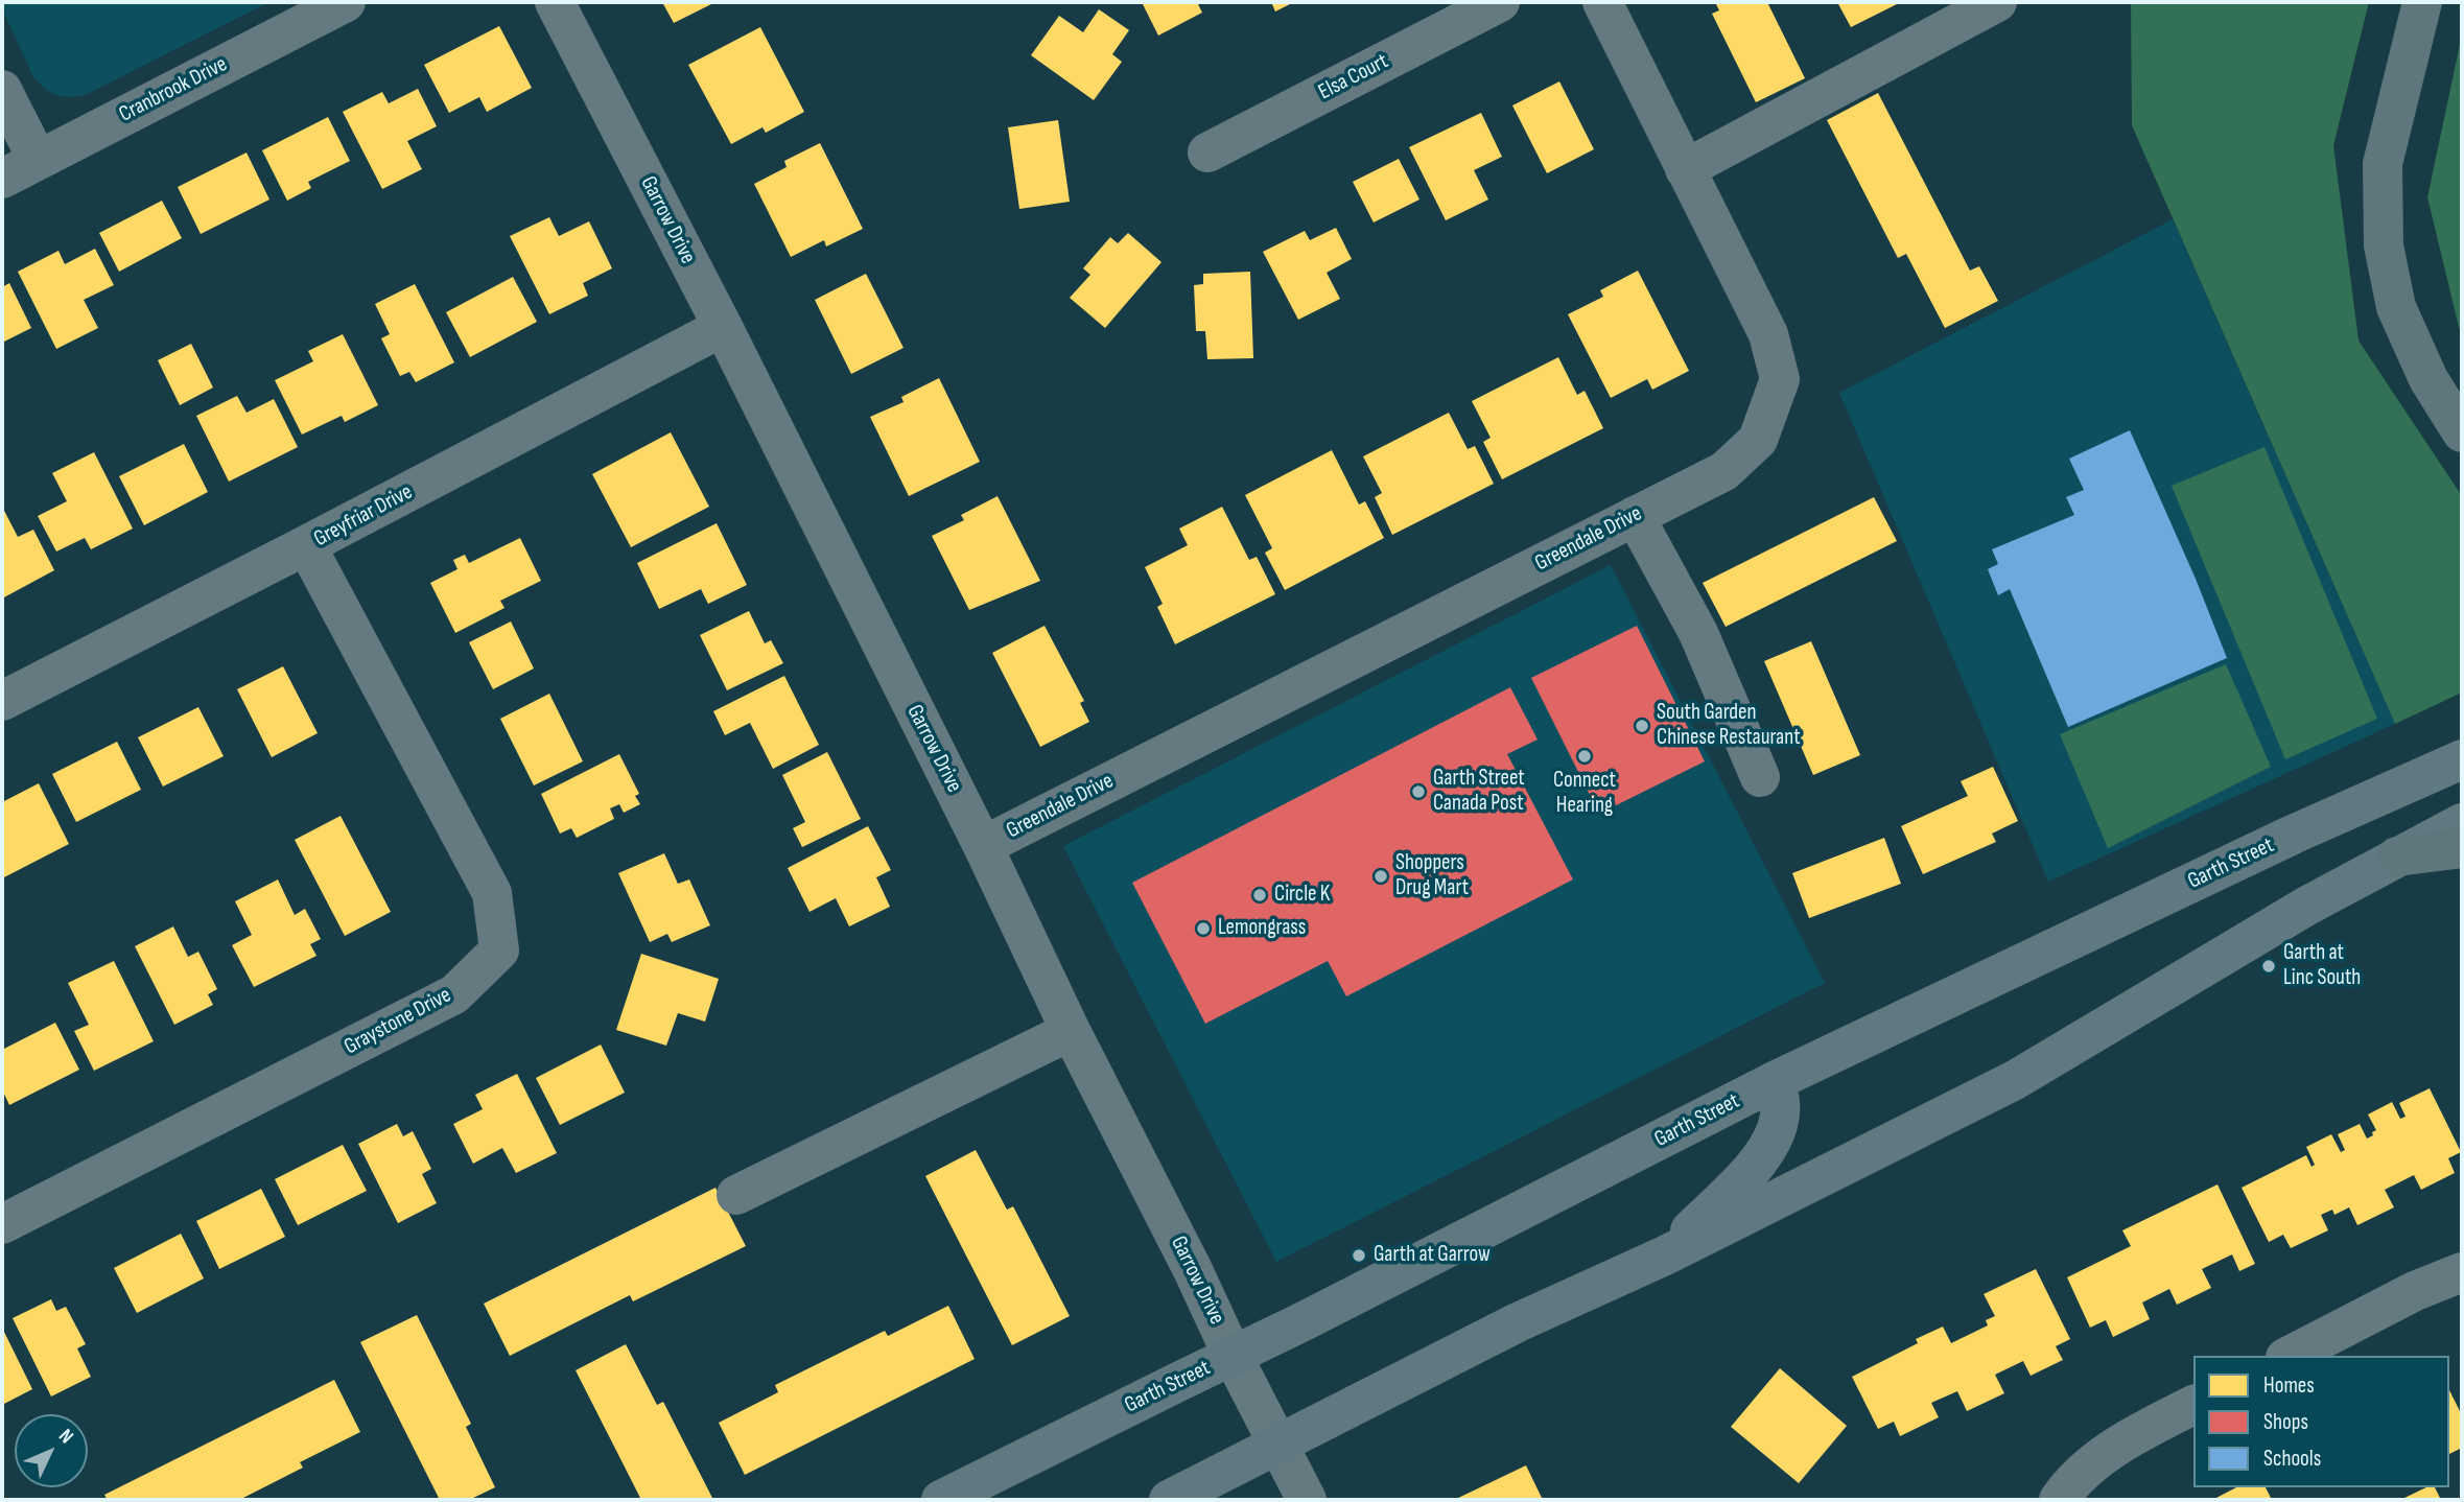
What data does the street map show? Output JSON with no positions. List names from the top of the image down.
{
  "streets": {
    "main road": ["Garth Street"],
    "street": [
      "Elsa Court",
      "Cranbrook Drive",
      "Garrow Drive",
      "Greyfriar Drive",
      "Greendale Drive",
      "Graystone Drive"
    ]
  },
  "crossings": [
    ["Garrow Drive", "Greyfriar Drive"],
    ["Garrow Drive", "Greendale Drive"],
    ["Garrow Drive", "Garth Street"],
    ["Greyfriar Drive", "Graystone Drive"]
  ],
  "places": [
    "South Garden Chinese Restaurant",
    "Connect Hearing",
    "Garth Street Canada Post",
    "Shoppers Drug Mart",
    "Circle K",
    "Lemongrass",
    "Garth at Linc South",
    "Garth at Garrow"
  ],
  "legend": ["Homes", "Shops", "Schools"],
  "north": "top right"
}
